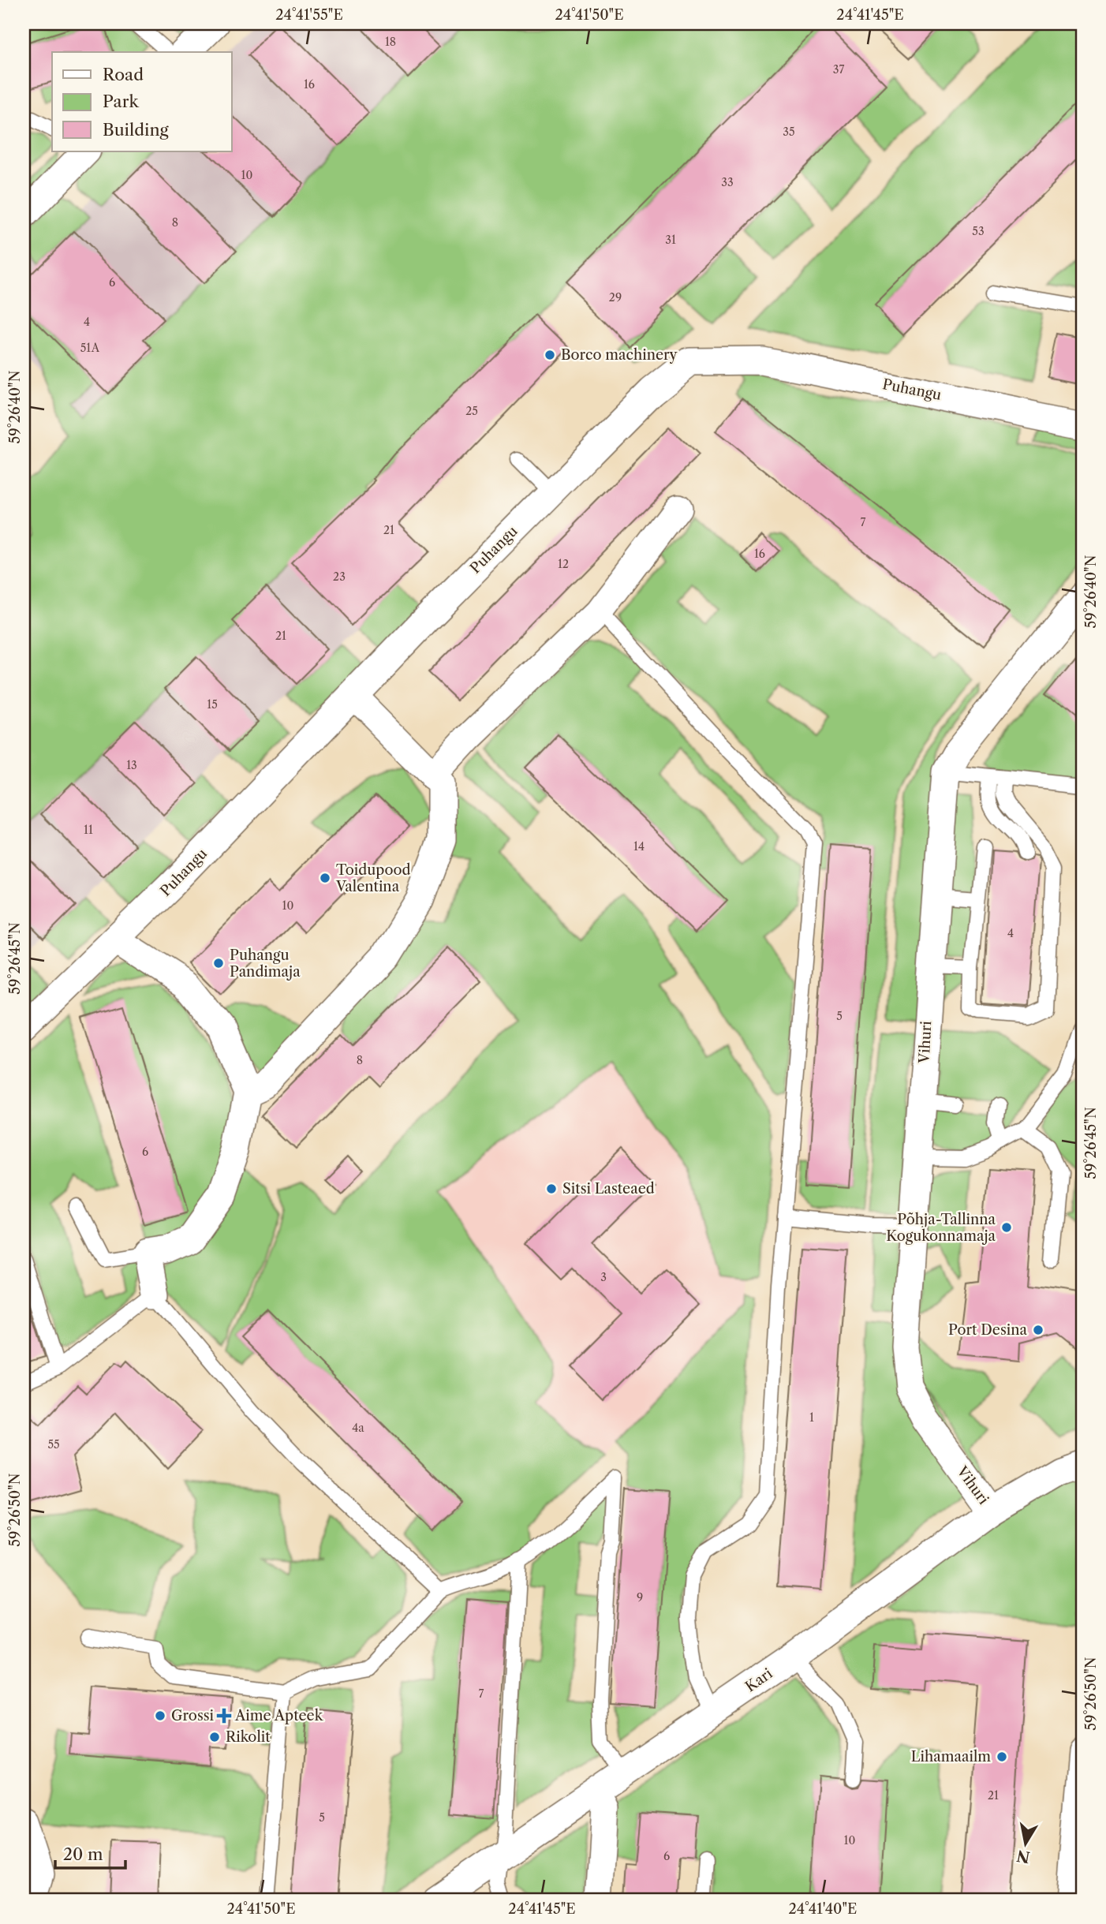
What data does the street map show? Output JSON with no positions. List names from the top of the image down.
{
  "streets": {
    "street": ["Puhangu", "Vihuri", "Kari"]
  },
  "crossings": [
    ["Vihuri", "Kari"]
  ],
  "places": {
    "other": [
      "Borco machinery",
      "Toidupood Valentina",
      "Puhangu Pandimaja",
      "Sitsi Lasteaed",
      "Põhja-Tallinna Kogukonnamaja",
      "Port Desina",
      "Grossi",
      "Rikolit",
      "Lihamaailm"
    ],
    "health": ["Aime Apteek"]
  },
  "house_numbers": [
    "18",
    "37",
    "16",
    "35",
    "10",
    "33",
    "8",
    "53",
    "31",
    "6",
    "29",
    "4",
    "51A",
    "25",
    "7",
    "21",
    "16",
    "12",
    "23",
    "21",
    "15",
    "13",
    "11",
    "14",
    "10",
    "4",
    "5",
    "8",
    "6",
    "3",
    "1",
    "4a",
    "55",
    "9",
    "7",
    "21",
    "5",
    "10",
    "6"
  ],
  "legend": ["Road", "Park", "Building"],
  "scale_bar": "20 m",
  "north": "bottom",
  "coordinates": [
    "24°41'55\"E",
    "24°41'50\"E",
    "24°41'45\"E",
    "59°26'40\"N",
    "59°26'45\"N",
    "59°26'50\"N",
    "24°41'40\"E"
  ]
}
